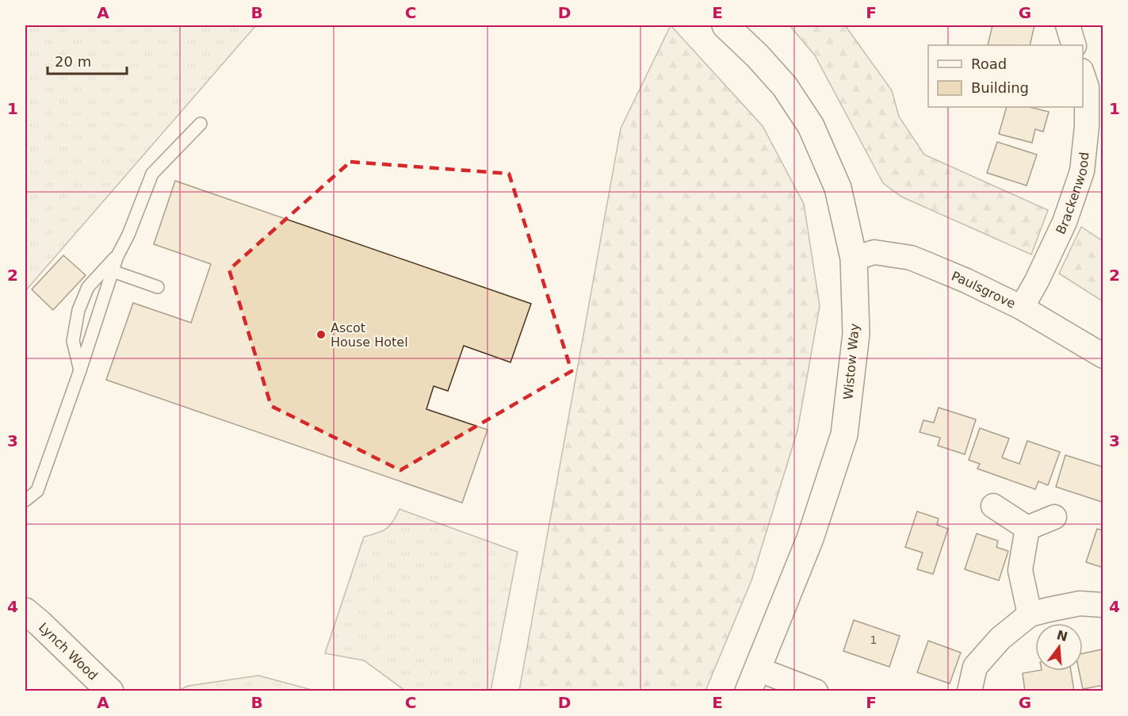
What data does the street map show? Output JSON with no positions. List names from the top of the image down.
{
  "streets": {
    "street": [
      "Brackenwood",
      "Paulsgrove",
      "Wistow Way",
      "Lynch Wood"
    ]
  },
  "crossings": [
    ["Brackenwood", "Paulsgrove"],
    ["Paulsgrove", "Wistow Way"]
  ],
  "places": ["Ascot House Hotel"],
  "house_numbers": ["1"],
  "legend": ["Road", "Building"],
  "scale_bar": "20 m",
  "north": "top",
  "grid": {
    "columns": [
      "A",
      "B",
      "C",
      "D",
      "E",
      "F",
      "G"
    ],
    "rows": [
      "1",
      "2",
      "3",
      "4"
    ]
  }
}
